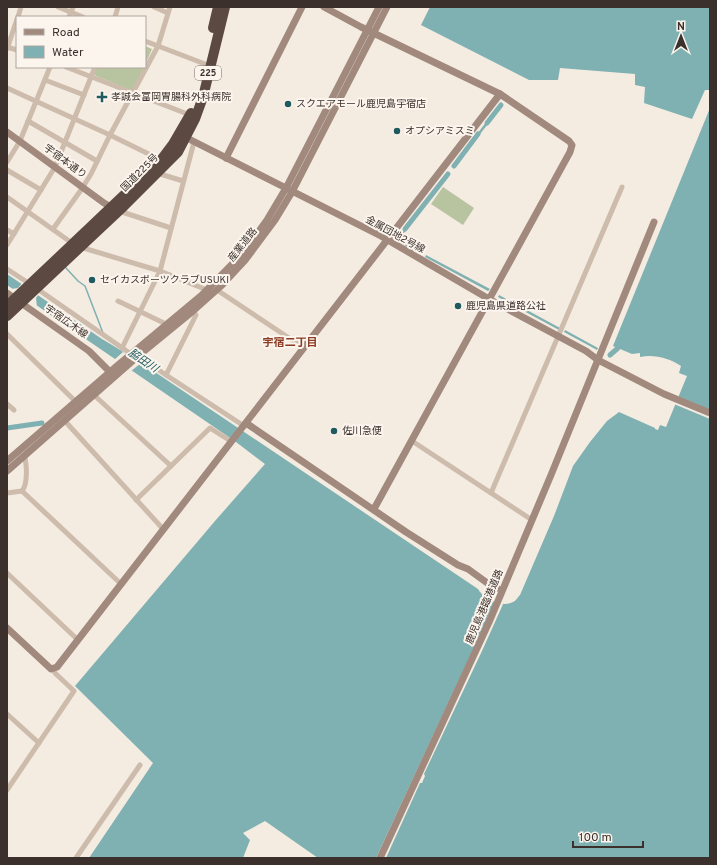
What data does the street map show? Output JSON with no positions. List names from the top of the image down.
{
  "streets": {
    "highway": ["225", "国道225号"],
    "street": [
      "宇宿本通り",
      "金属団地2号線",
      "産業道路",
      "宇宿広木線",
      "鹿児島港臨港道路"
    ]
  },
  "crossings": [
    ["宇宿本通り", "国道225号"],
    ["国道225号", "金属団地2号線"],
    ["国道225号", "宇宿広木線"],
    ["金属団地2号線", "産業道路"],
    ["金属団地2号線", "鹿児島港臨港道路"],
    ["産業道路", "宇宿広木線"]
  ],
  "districts": ["宇宿二丁目"],
  "water": ["脇田川"],
  "places": {
    "health": ["孝誠会富岡胃腸科外科病院"],
    "other": [
      "スクエアモール鹿児島宇宿店",
      "オプシアミスミ",
      "セイカスポーツクラブUSUKI",
      "鹿児島県道路公社",
      "佐川急便"
    ]
  },
  "legend": ["Road", "Water"],
  "scale_bar": "100 m",
  "north": "top"
}
